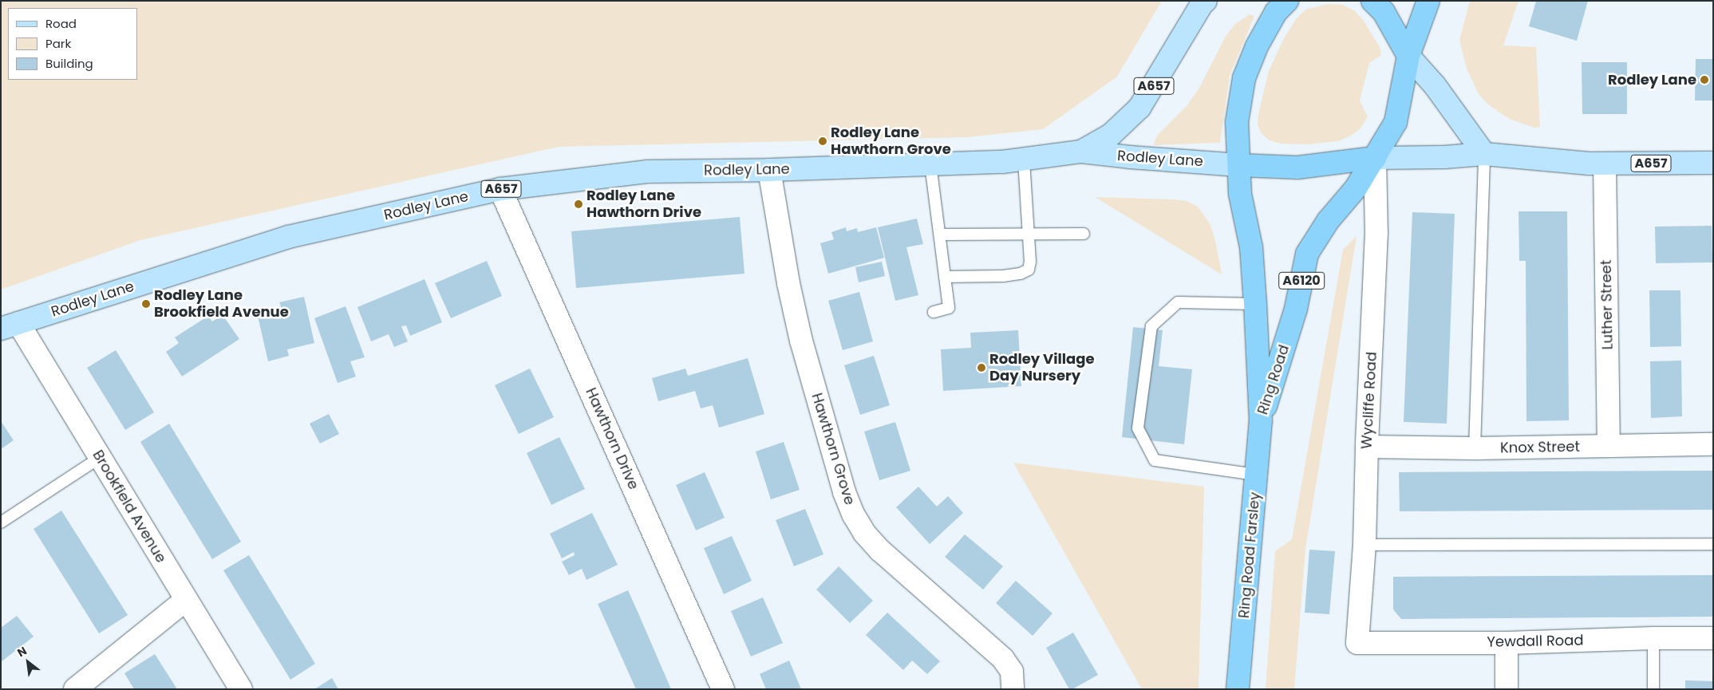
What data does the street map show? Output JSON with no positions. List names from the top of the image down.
{
  "streets": {
    "highway": ["A6120", "Ring Road", "Ring Road Farsley"],
    "main road": ["A657", "Rodley Lane"],
    "street": [
      "Luther Street",
      "Wycliffe Road",
      "Hawthorn Drive",
      "Knox Street",
      "Hawthorn Grove",
      "Brookfield Avenue",
      "Yewdall Road"
    ]
  },
  "crossings": [
    ["A657", "A6120"],
    ["A657", "Luther Street"],
    ["A657", "Ring Road"],
    ["A657", "Wycliffe Road"],
    ["Rodley Lane", "A6120"],
    ["Rodley Lane", "Ring Road"],
    ["Rodley Lane", "Hawthorn Drive"],
    ["Rodley Lane", "Hawthorn Grove"],
    ["Rodley Lane", "Brookfield Avenue"],
    ["A6120", "Ring Road"],
    ["A6120", "Wycliffe Road"],
    ["Luther Street", "Knox Street"],
    ["Ring Road", "Wycliffe Road"],
    ["Ring Road", "Ring Road Farsley"],
    ["Wycliffe Road", "Knox Street"],
    ["Wycliffe Road", "Yewdall Road"]
  ],
  "places": [
    "Rodley Lane",
    "Rodley Lane Hawthorn Grove",
    "Rodley Lane Hawthorn Drive",
    "Rodley Lane Brookfield Avenue",
    "Rodley Village Day Nursery"
  ],
  "legend": ["Road", "Park", "Building"],
  "north": "top left"
}
